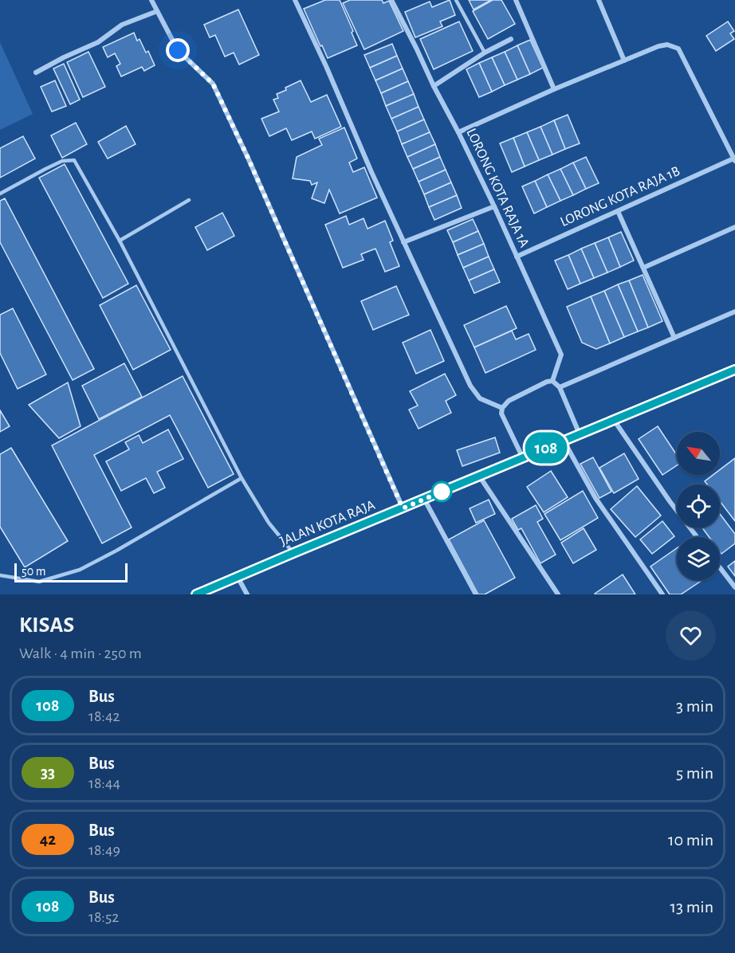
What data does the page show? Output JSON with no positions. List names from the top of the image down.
{
  "streets": {
    "main road": ["JALAN KOTA RAJA"],
    "street": ["LORONG KOTA RAJA 1A", "LORONG KOTA RAJA 1B"]
  },
  "crossings": [
    ["LORONG KOTA RAJA 1A", "LORONG KOTA RAJA 1B"]
  ],
  "lines": ["bus line 108"],
  "scale_bar": "50 m",
  "north": "top left",
  "page": {
    "on_map": "108",
    "scale": "50 m",
    "heading": ["KISAS", "Walk · 4 min · 250 m"],
    "list": [
      {
        "mark": "108",
        "name": "Bus",
        "note": "18:42",
        "value": "3 min"
      },
      {
        "mark": "33",
        "name": "Bus",
        "note": "18:44",
        "value": "5 min"
      },
      {
        "mark": "42",
        "name": "Bus",
        "note": "18:49",
        "value": "10 min"
      },
      {
        "mark": "108",
        "name": "Bus",
        "note": "18:52",
        "value": "13 min"
      }
    ]
  }
}
